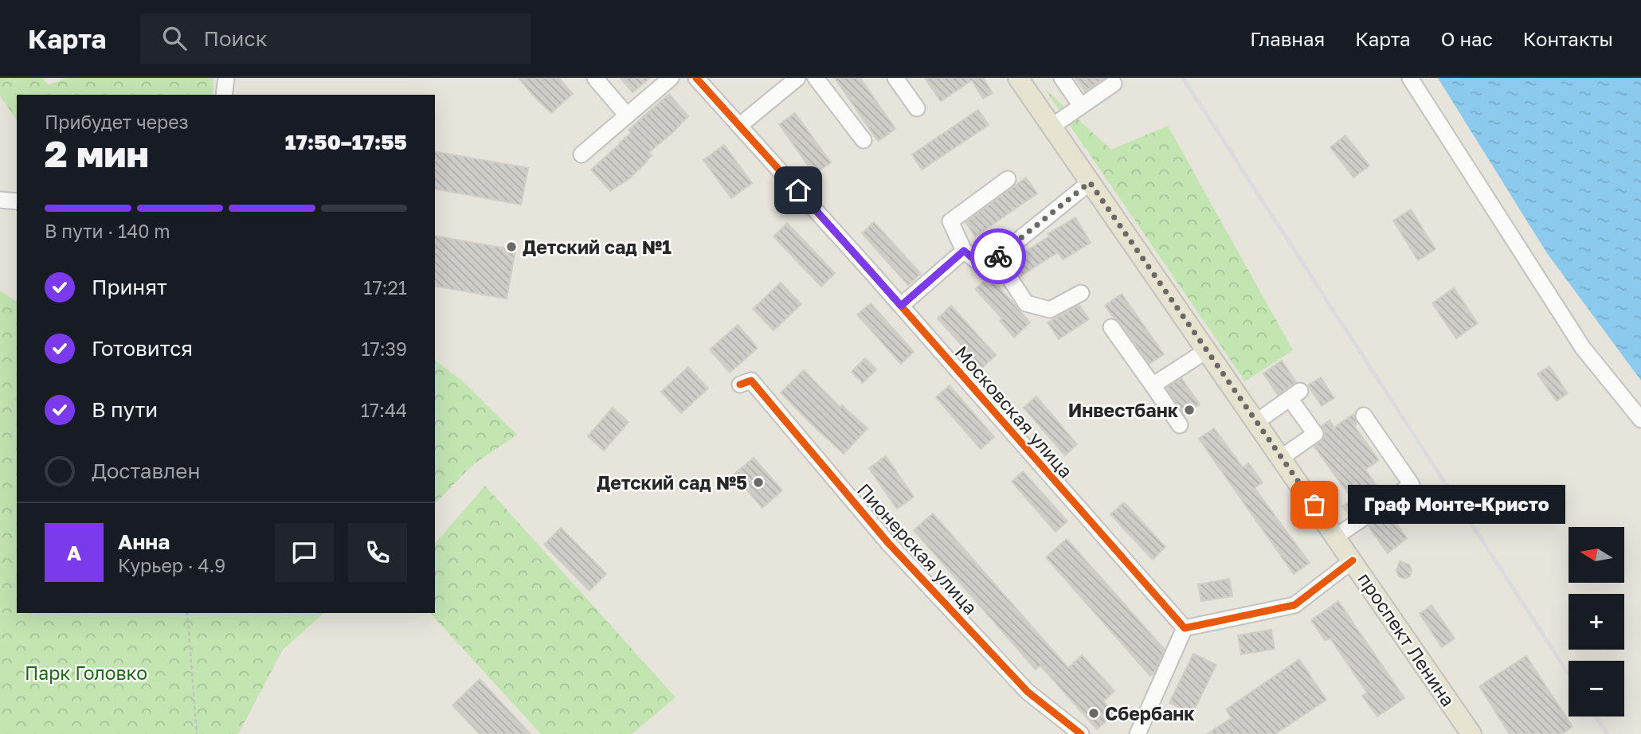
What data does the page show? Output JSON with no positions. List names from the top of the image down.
{
  "streets": {
    "main road": ["проспект Ленина"],
    "street": ["Московская улица", "Пионерская улица"]
  },
  "parks": ["Парк Головко"],
  "places": [
    "Детский сад №1",
    "Инвестбанк",
    "Детский сад №5",
    "Граф Монте-Кристо",
    "Сбербанк"
  ],
  "north": "left",
  "page": {
    "header": "Карта",
    "search": "Поиск",
    "nav": [
      "Главная",
      "Карта",
      "О нас",
      "Контакты"
    ],
    "heading": ["2 мин", "Прибудет через", "17:50–17:55"],
    "panel": ["Анна", "Курьер · 4.9"],
    "bar": "В пути · 140 m",
    "list": [
      ["Принят", "17:21"],
      ["Готовится", "17:39"],
      ["В пути", "17:44"],
      "Доставлен"
    ],
    "bubble": "Граф Монте-Кристо",
    "round": "А",
    "map_buttons": ["+", "−"]
  }
}
